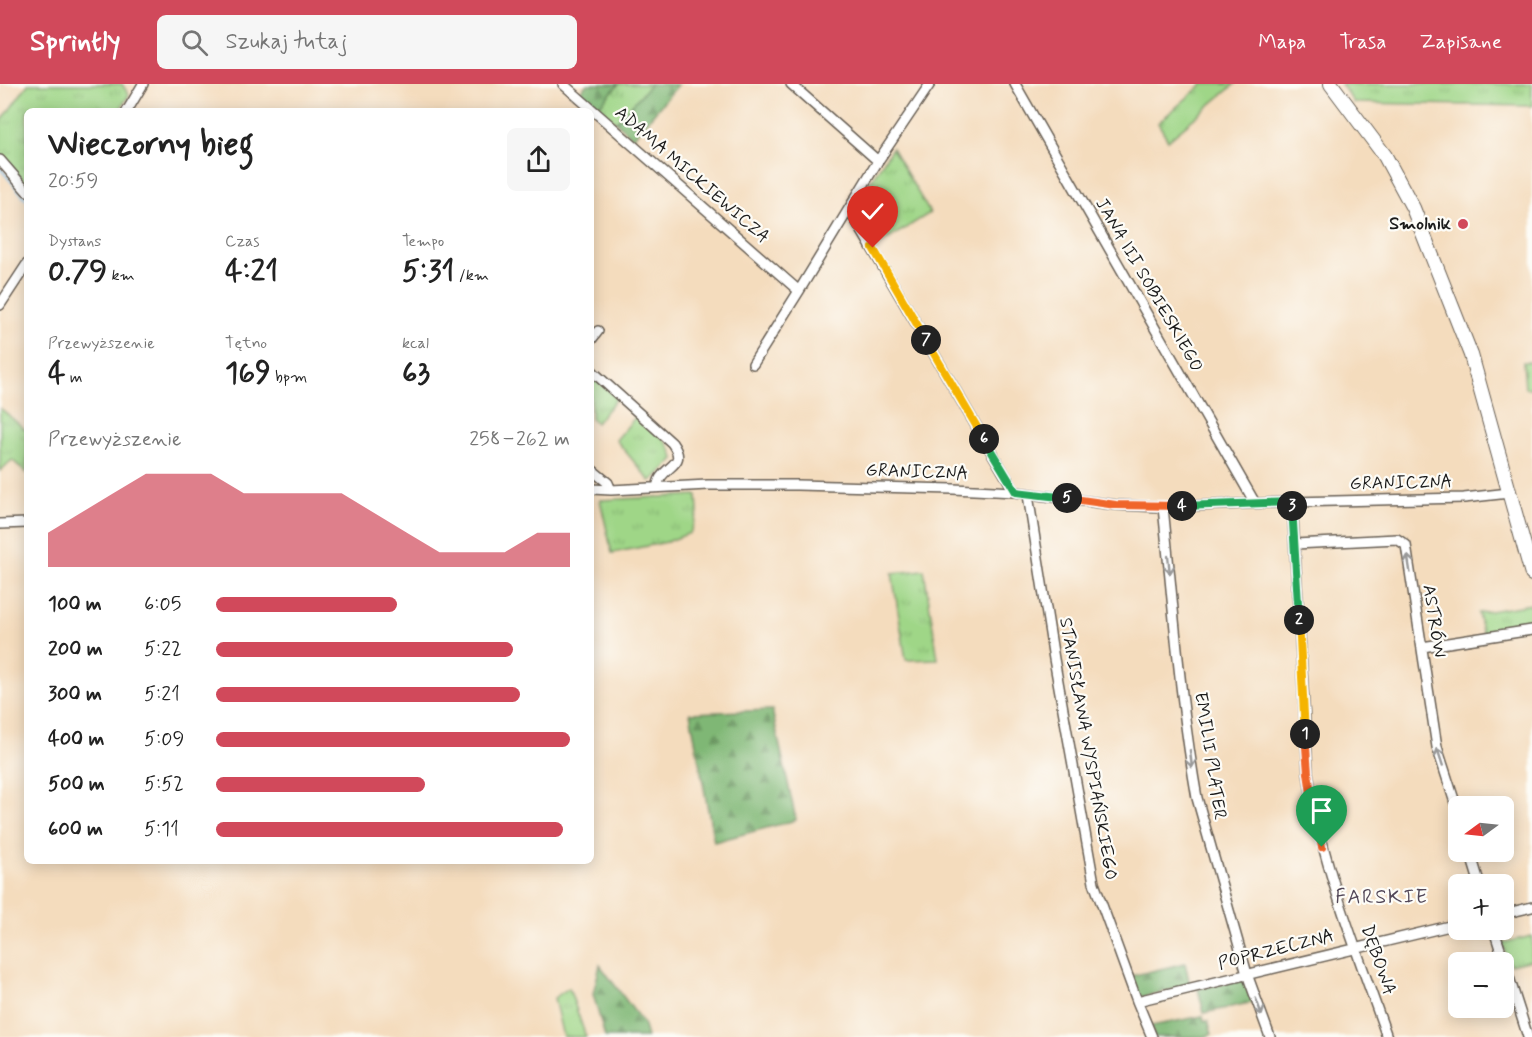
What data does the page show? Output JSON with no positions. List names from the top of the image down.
{
  "streets": {
    "street": [
      "ADAMA MICKIEWICZA",
      "JANA III SOBIESKIEGO",
      "GRANICZNA",
      "ASTRÓW",
      "STANISŁAWA WYSPIAŃSKIEGO",
      "EMILII PLATER",
      "POPRZECZNA",
      "DĘBOWA"
    ]
  },
  "crossings": [
    ["JANA III SOBIESKIEGO", "GRANICZNA"],
    ["GRANICZNA", "STANISŁAWA WYSPIAŃSKIEGO"],
    ["GRANICZNA", "EMILII PLATER"],
    ["GRANICZNA", "DĘBOWA"],
    ["ASTRÓW", "DĘBOWA"],
    ["STANISŁAWA WYSPIAŃSKIEGO", "POPRZECZNA"],
    ["EMILII PLATER", "POPRZECZNA"],
    ["POPRZECZNA", "DĘBOWA"]
  ],
  "one_way": ["ASTRÓW", "EMILII PLATER"],
  "districts": ["FARSKIE"],
  "places": ["Smolnik"],
  "north": "left",
  "page": {
    "header": "Sprintly",
    "search": "Szukaj tutaj",
    "nav": ["Mapa", "Trasa", "Zapisane"],
    "heading": ["Wieczorny bieg", "20:59"],
    "stats": [
      ["Dystans", "0.79 km"],
      ["Czas", "4:21"],
      ["Tempo", "5:31 /km"],
      ["Przewyższenie", "4 m"],
      ["Tętno", "169 bpm"],
      ["kcal", "63"]
    ],
    "pins": [
      "7",
      "6",
      "5",
      "3",
      "4",
      "2",
      "1"
    ],
    "chart": ["Przewyższenie", "258–262 m"],
    "list": [
      {
        "name": "100 m",
        "note": "6:05"
      },
      {
        "name": "200 m",
        "note": "5:22"
      },
      {
        "name": "300 m",
        "note": "5:21"
      },
      {
        "name": "400 m",
        "note": "5:09"
      },
      {
        "name": "500 m",
        "note": "5:52"
      },
      {
        "name": "600 m",
        "note": "5:11"
      }
    ],
    "map_buttons": ["+", "−"]
  }
}
